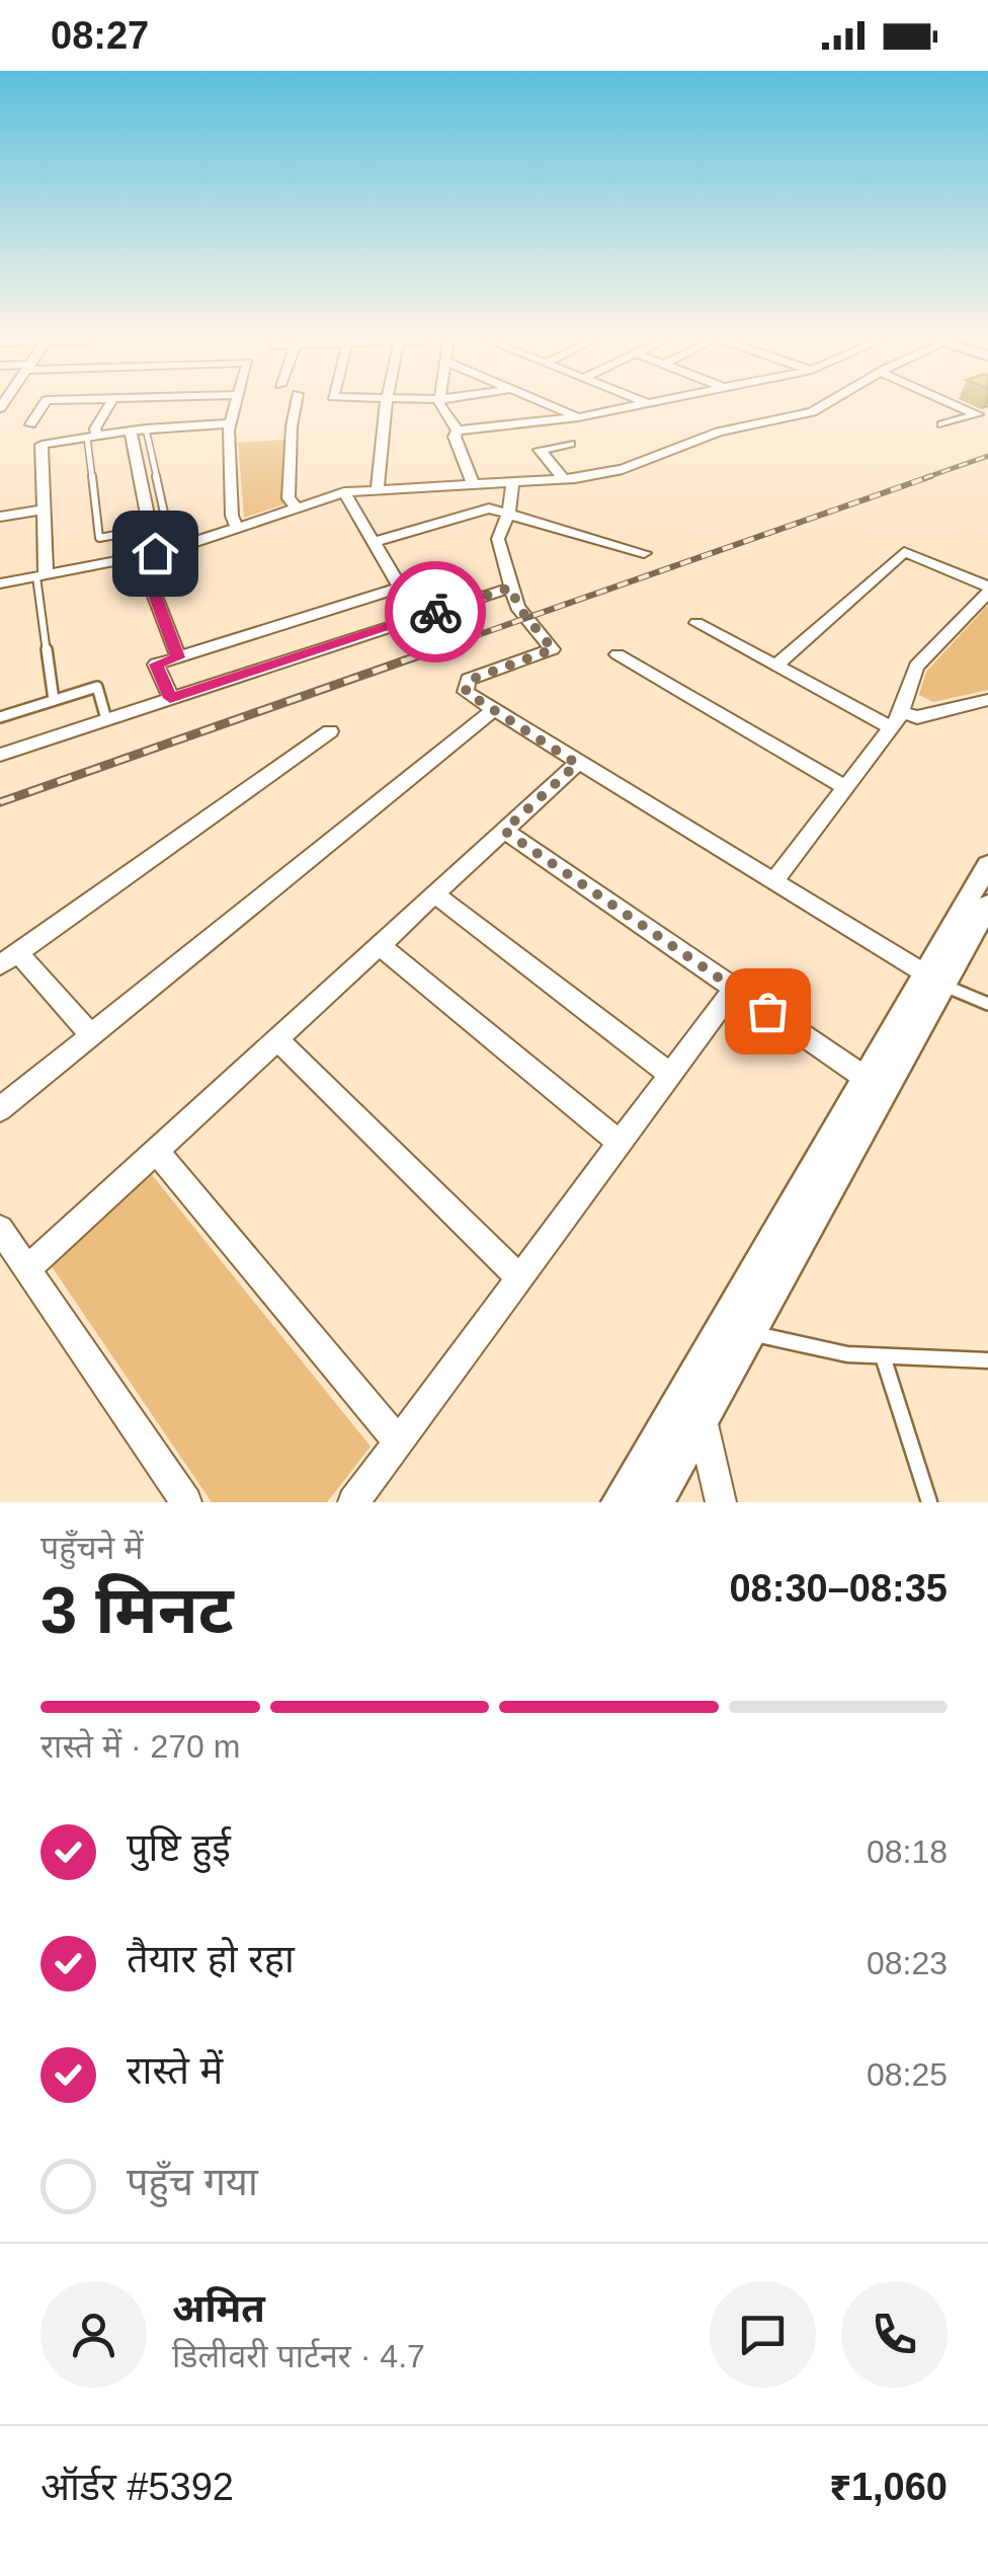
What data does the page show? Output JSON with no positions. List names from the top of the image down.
{
  "page": {
    "status": "08:27",
    "heading": ["3 मिनट", "पहुँचने में", "08:30–08:35"],
    "panel": [
      "अमित",
      "डिलीवरी पार्टनर · 4.7",
      "ऑर्डर #5392",
      "₹1,060"
    ],
    "bar": "रास्ते में · 270 m",
    "list": [
      ["पुष्टि हुई", "08:18"],
      ["तैयार हो रहा", "08:23"],
      ["रास्ते में", "08:25"],
      "पहुँच गया"
    ]
  }
}
